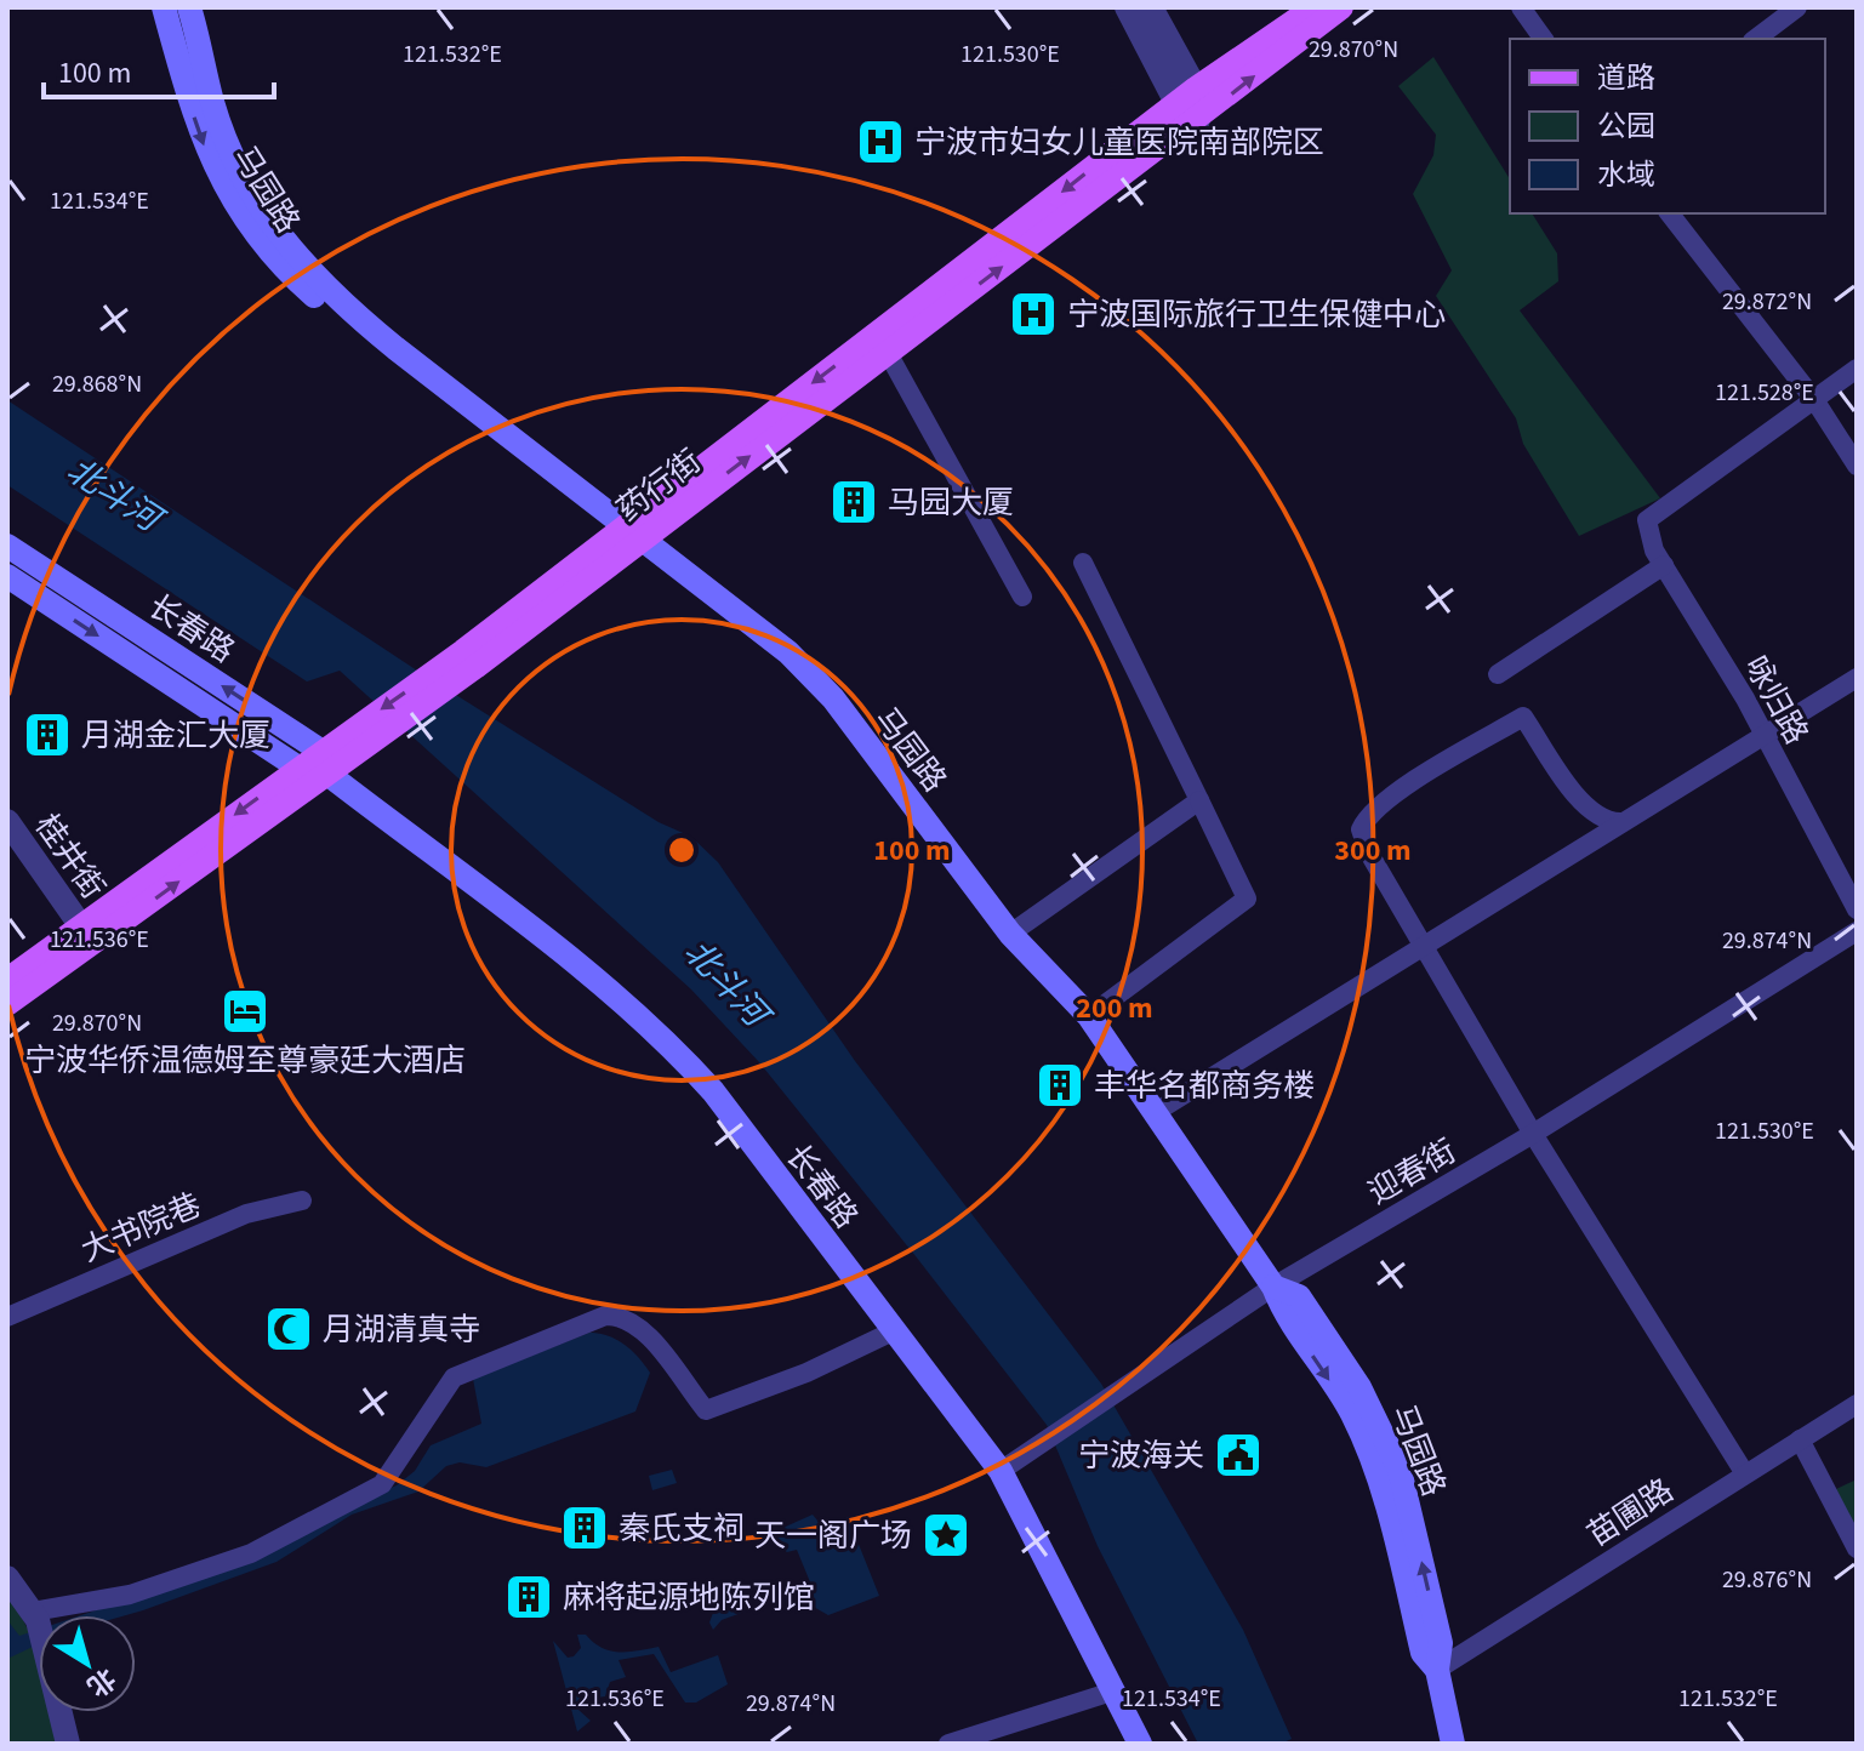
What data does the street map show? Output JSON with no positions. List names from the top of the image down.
{
  "streets": {
    "main road": ["马园路", "药行街", "长春路"],
    "street": [
      "咏归路",
      "桂井街",
      "迎春街",
      "大书院巷",
      "苗圃路"
    ]
  },
  "crossings": [
    ["马园路", "药行街"],
    ["马园路", "迎春街"],
    ["马园路", "苗圃路"],
    ["药行街", "长春路"],
    ["药行街", "桂井街"],
    ["长春路", "迎春街"]
  ],
  "water": ["北斗河"],
  "places": {
    "hospital": ["宁波市妇女儿童医院南部院区", "宁波国际旅行卫生保健中心"],
    "building": [
      "马园大厦",
      "月湖金汇大厦",
      "丰华名都商务楼",
      "秦氏支祠",
      "麻将起源地陈列馆"
    ],
    "hotel": ["宁波华侨温德姆至尊豪廷大酒店"],
    "mosque": ["月湖清真寺"],
    "public building": ["宁波海关"],
    "place": ["天一阁广场"]
  },
  "legend": ["道路", "公园", "水域"],
  "scale_bar": "100 m",
  "north": "bottom right",
  "coordinates": [
    "29.870°N",
    "121.532°E",
    "121.530°E",
    "121.534°E",
    "29.872°N",
    "29.868°N",
    "121.528°E",
    "121.536°E",
    "29.874°N",
    "29.876°N"
  ],
  "rings": ["100 m", "300 m", "200 m"]
}
